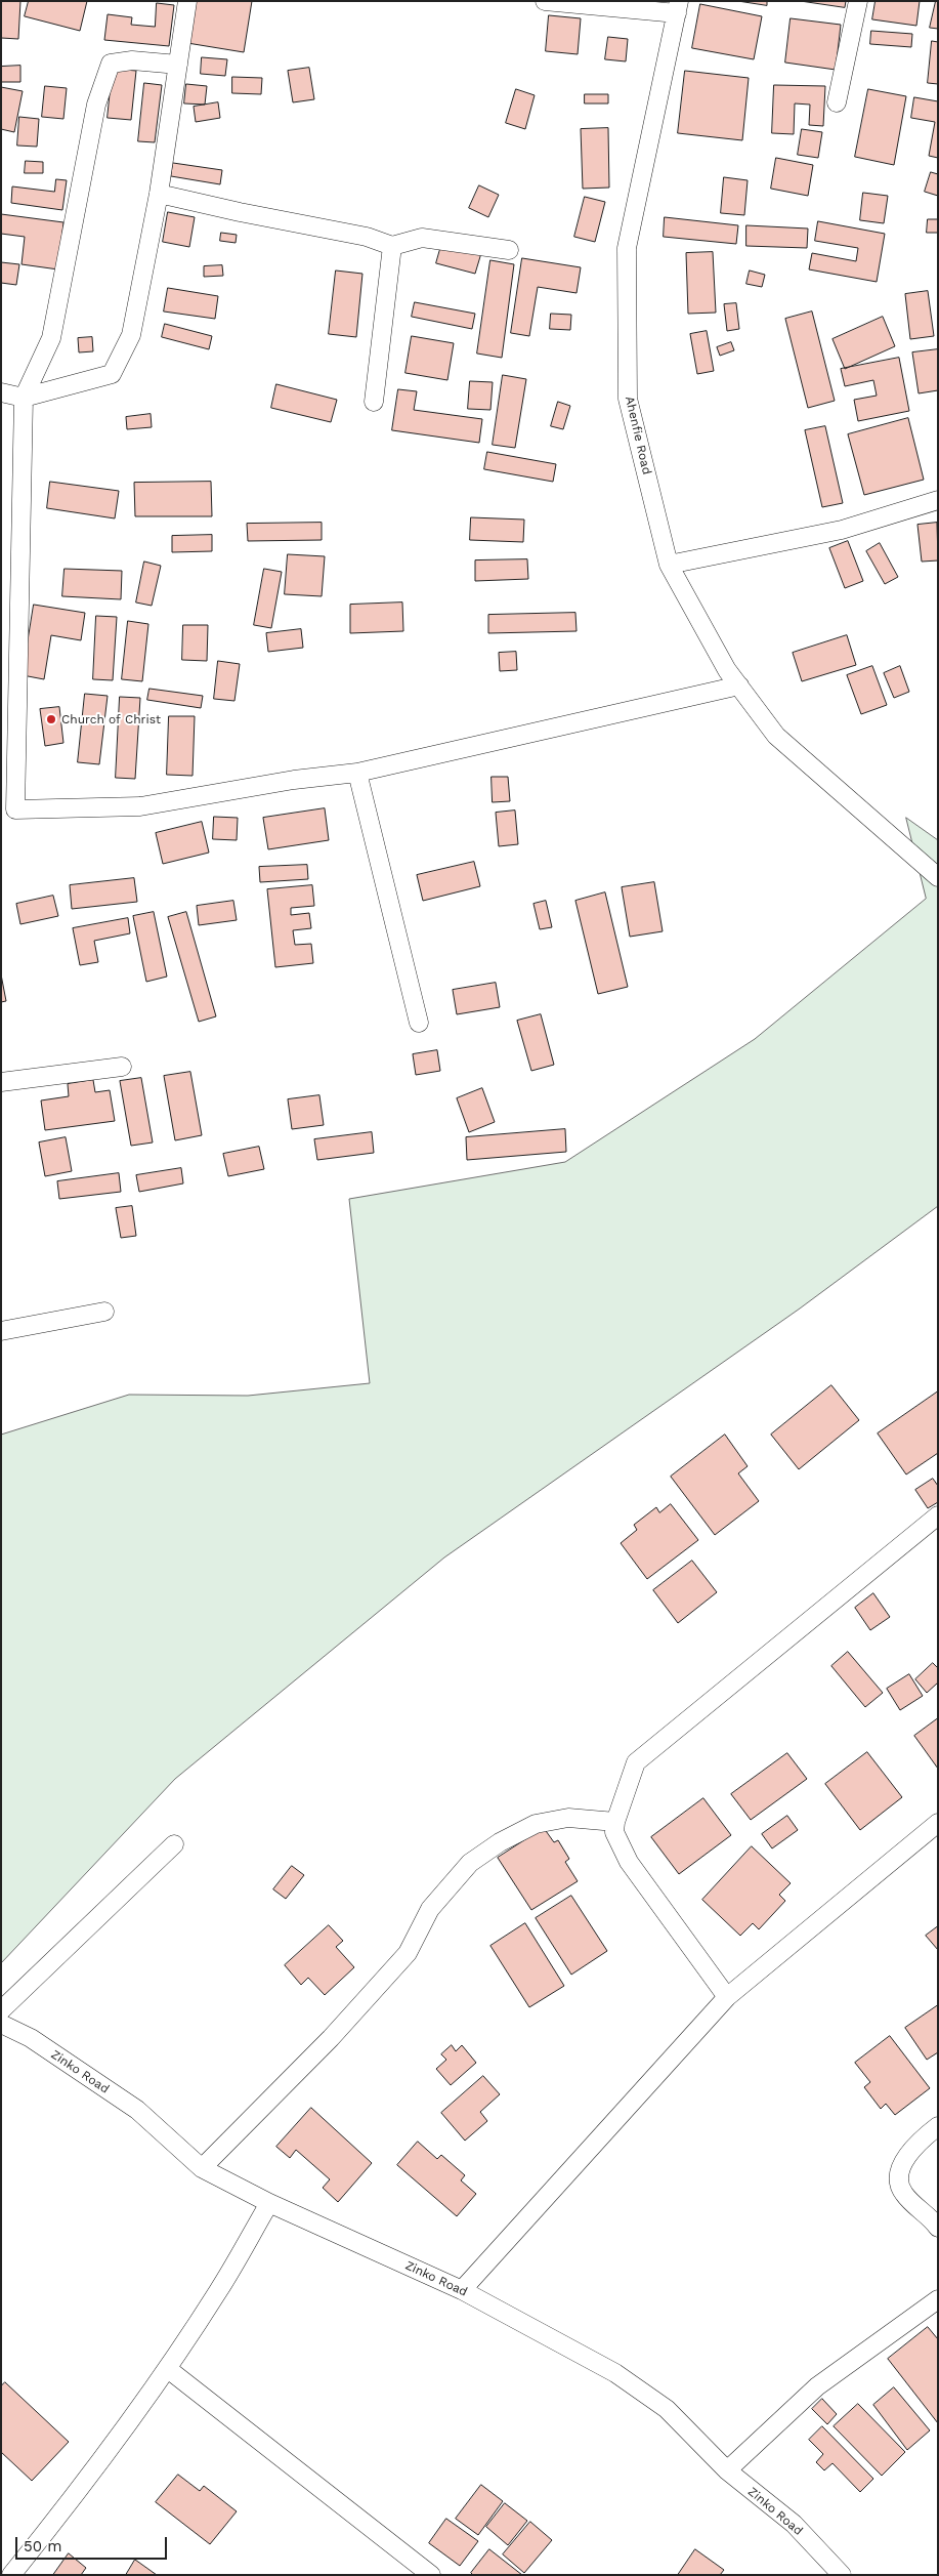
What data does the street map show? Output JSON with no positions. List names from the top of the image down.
{
  "streets": {
    "street": ["Ahenfie Road", "Zinko Road"]
  },
  "places": ["Church of Christ"],
  "scale_bar": "50 m"
}
